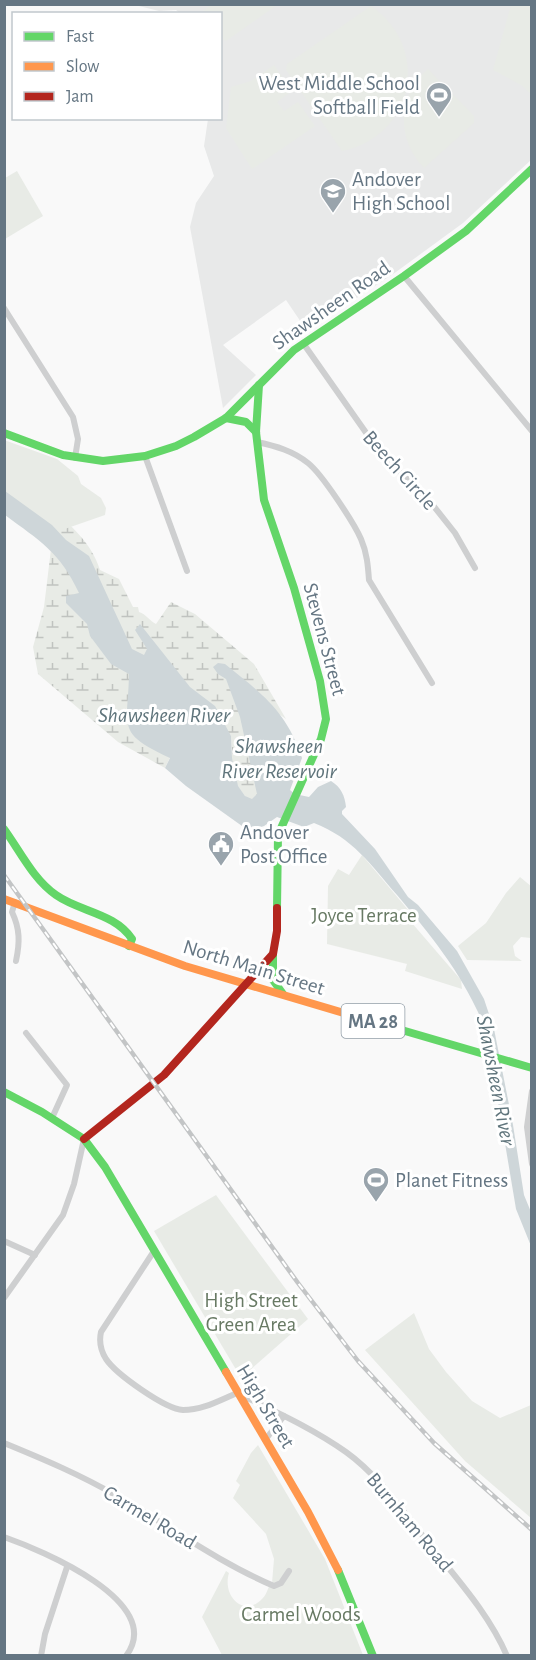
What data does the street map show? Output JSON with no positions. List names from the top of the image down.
{
  "streets": {
    "main road": [
      "Shawsheen Road",
      "Stevens Street",
      "North Main Street",
      "MA 28",
      "High Street"
    ],
    "street": ["Beech Circle", "Carmel Road", "Burnham Road"]
  },
  "crossings": [
    ["Shawsheen Road", "Beech Circle"],
    ["Shawsheen Road", "Stevens Street"],
    ["Stevens Street", "North Main Street"],
    ["High Street", "Burnham Road"]
  ],
  "water": ["Shawsheen River", "Shawsheen River Reservoir"],
  "parks": ["Joyce Terrace", "High Street Green Area", "Carmel Woods"],
  "places": {
    "sports": ["West Middle School Softball Field", "Planet Fitness"],
    "school or university": ["Andover High School"],
    "public building": ["Andover Post Office"]
  },
  "legend": ["Fast", "Slow", "Jam"]
}
